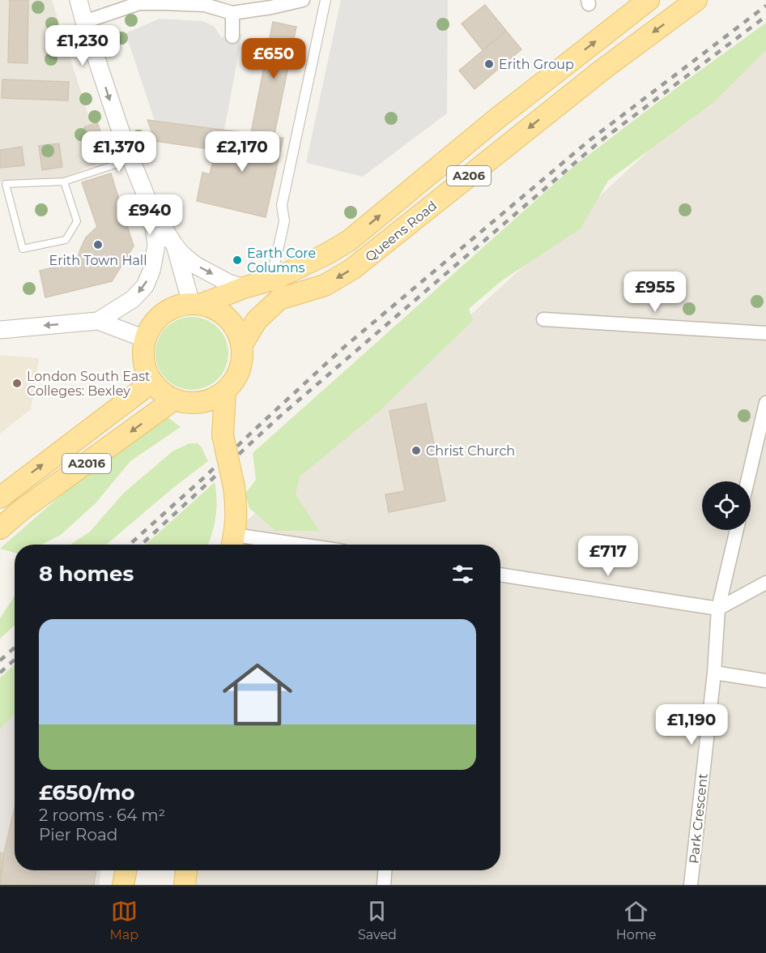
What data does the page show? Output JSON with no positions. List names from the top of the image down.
{
  "streets": {
    "main road": ["A206", "Queens Road", "A2016"],
    "street": ["Park Crescent"]
  },
  "crossings": [
    ["Queens Road", "A2016"]
  ],
  "places": [
    "Erith Group",
    "Erith Town Hall",
    "Earth Core Columns",
    "London South East Colleges: Bexley",
    "Christ Church"
  ],
  "page": {
    "price": [
      "£1,230",
      "£650",
      "£1,370",
      "£2,170",
      "£940",
      "£955",
      "£717",
      "£1,190"
    ],
    "heading": "8 homes",
    "list": [
      {
        "name": "£650/mo",
        "note": "2 rooms · 64 m² · Pier Road"
      }
    ],
    "tabs": ["Map", "Saved", "Home"]
  }
}
